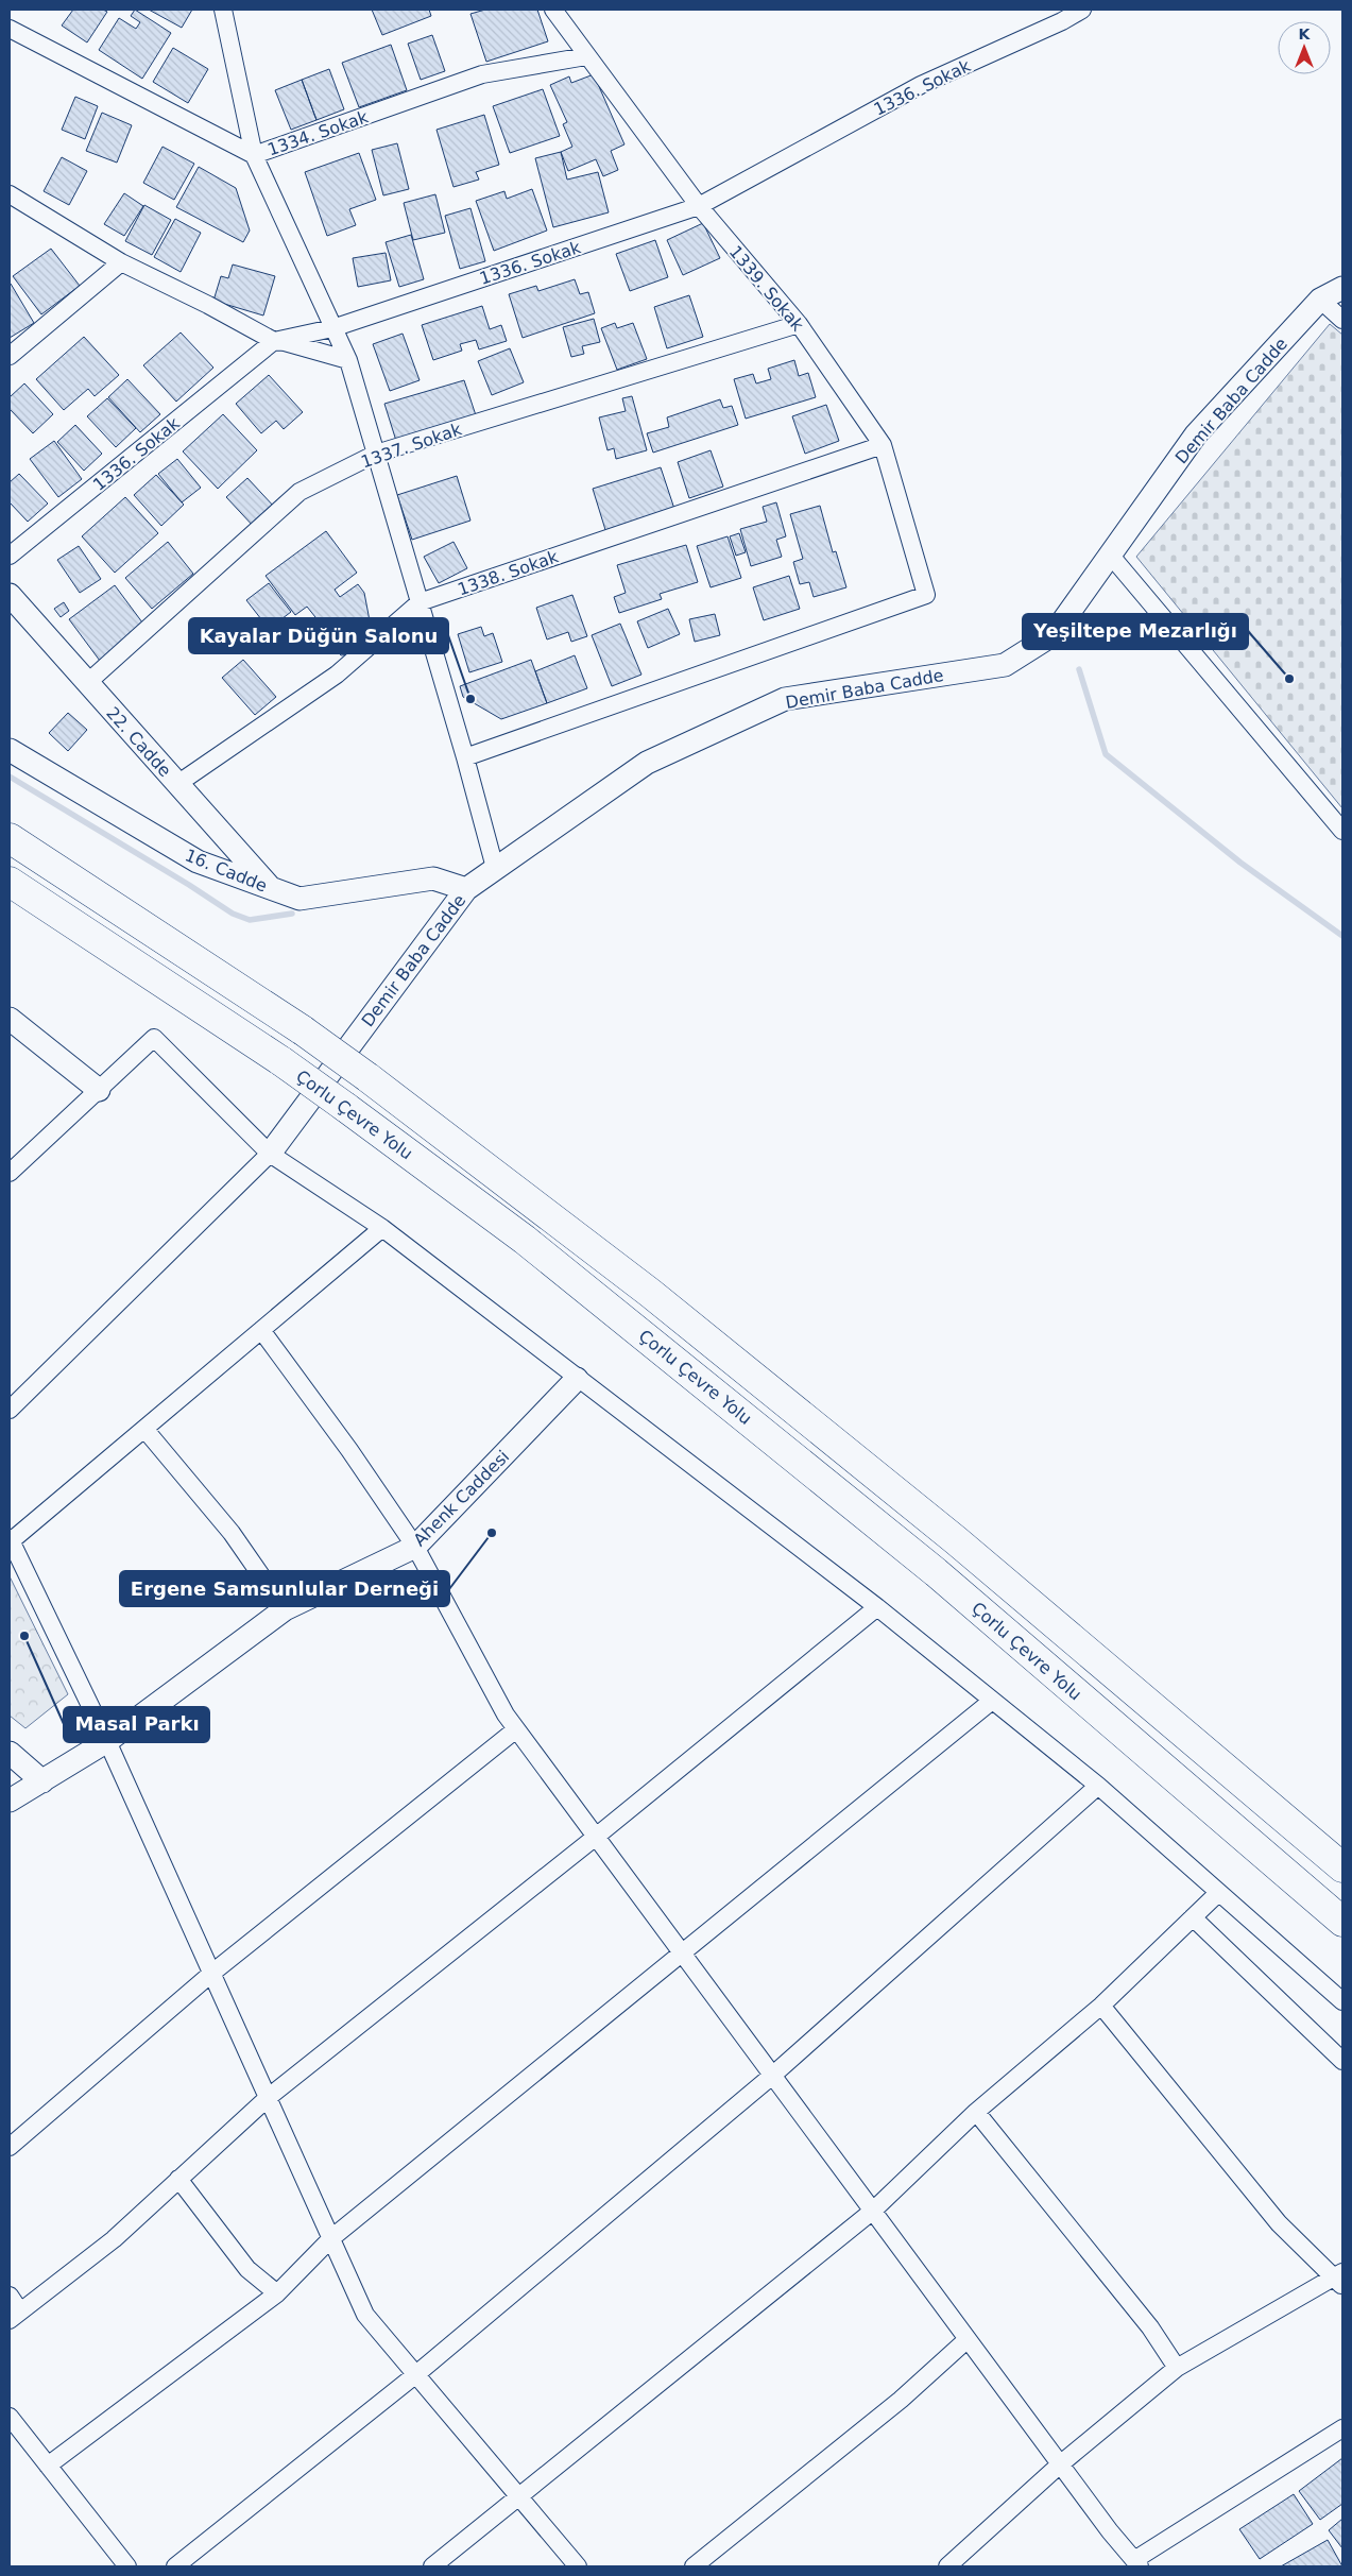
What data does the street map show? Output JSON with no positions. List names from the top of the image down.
{
  "streets": {
    "highway": ["Çorlu Çevre Yolu"],
    "street": [
      "1336. Sokak",
      "1334. Sokak",
      "1339. Sokak",
      "Demir Baba Cadde",
      "1337. Sokak",
      "1338. Sokak",
      "22. Cadde",
      "16. Cadde",
      "Ahenk Caddesi"
    ]
  },
  "crossings": [
    ["1336. Sokak", "1339. Sokak"],
    ["1334. Sokak", "1339. Sokak"],
    ["1339. Sokak", "1337. Sokak"],
    ["1339. Sokak", "1338. Sokak"],
    ["Demir Baba Cadde", "16. Cadde"],
    ["1337. Sokak", "22. Cadde"],
    ["1338. Sokak", "22. Cadde"],
    ["22. Cadde", "16. Cadde"]
  ],
  "places": [
    "Yeşiltepe Mezarlığı",
    "Kayalar Düğün Salonu",
    "Ergene Samsunlular Derneği",
    "Masal Parkı"
  ],
  "north": "top"
}
